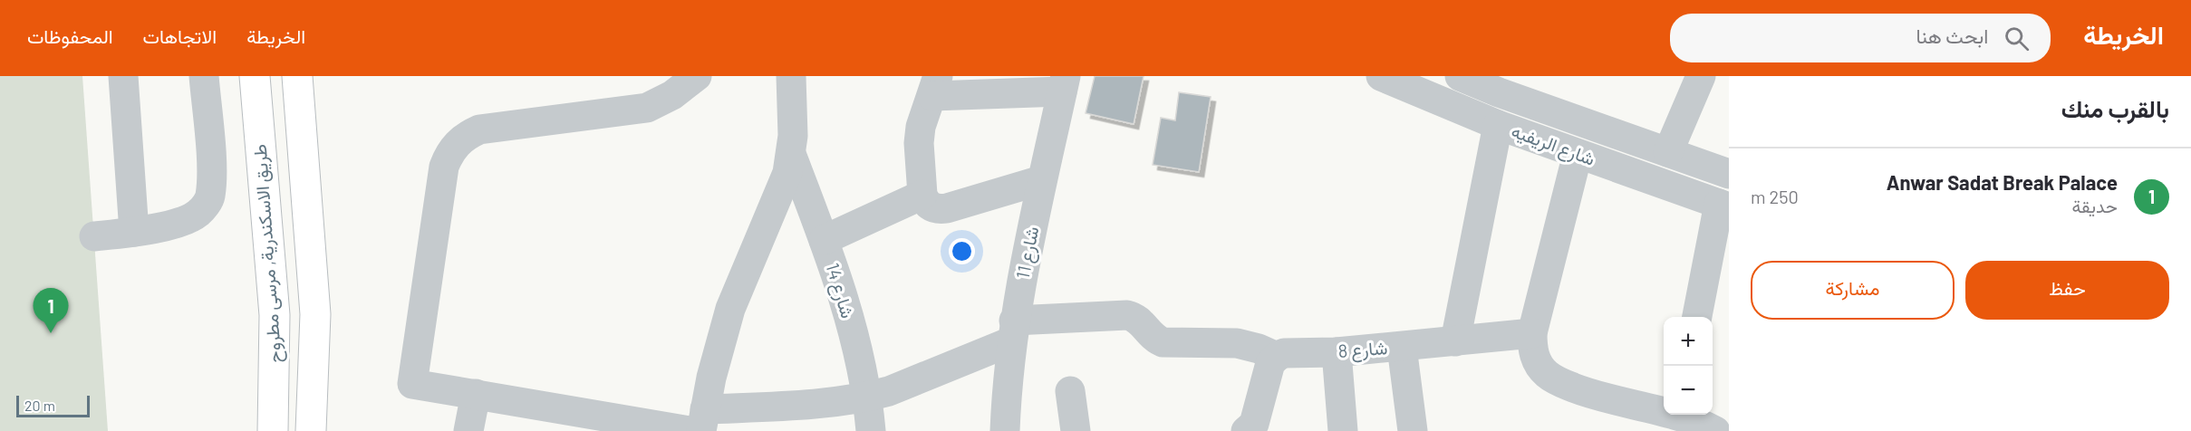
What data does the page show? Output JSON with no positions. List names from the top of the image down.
{
  "streets": {
    "main road": ["طريق الاسكندرية, مرسى مطروح"],
    "street": [
      "شارع الريفيه",
      "شارع 11",
      "شارع 14",
      "شارع 8"
    ]
  },
  "scale_bar": "20 m",
  "page": {
    "header": "الخريطة",
    "search": "ابحث هنا",
    "nav": ["الخريطة", "الاتجاهات", "المحفوظات"],
    "heading": "بالقرب منك",
    "list": [
      {
        "mark": "1",
        "name": "Anwar Sadat Break Palace",
        "note": "حديقة",
        "value": "250 m"
      }
    ],
    "buttons": ["حفظ", "مشاركة"],
    "pins": "1",
    "map_buttons": ["+", "−"],
    "scale": "20 m"
  }
}
